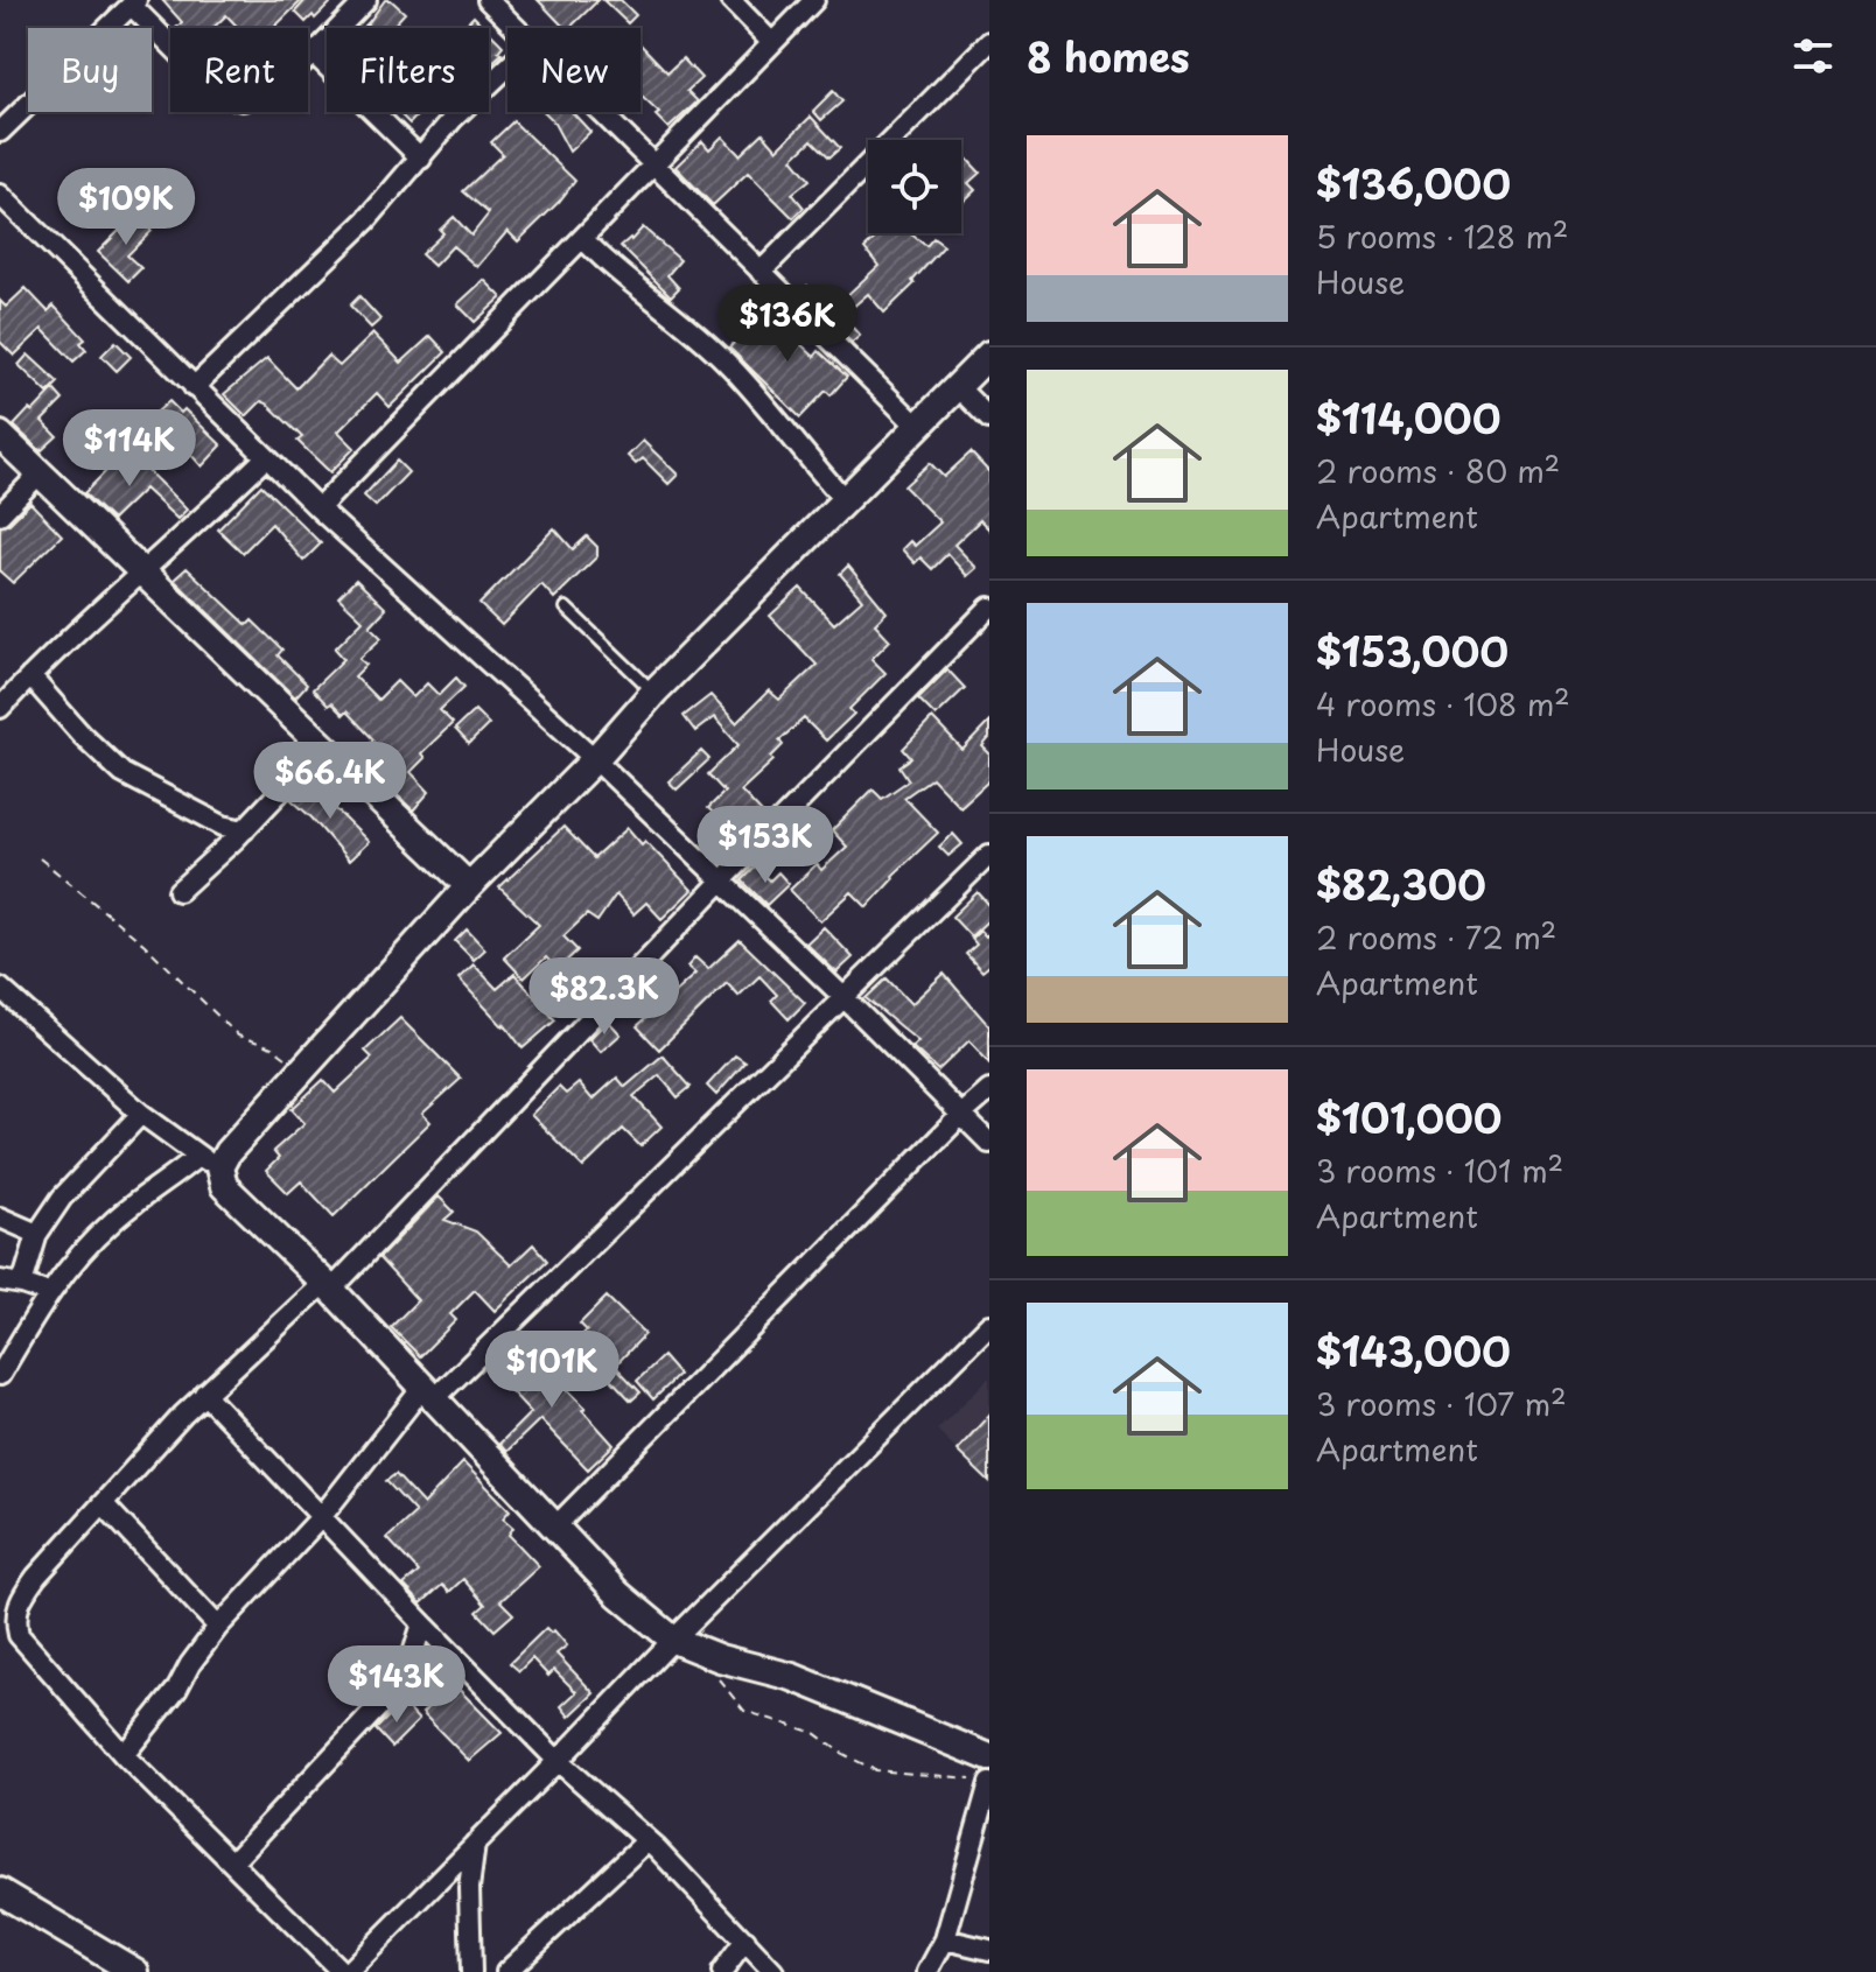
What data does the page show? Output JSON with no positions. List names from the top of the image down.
{
  "page": {
    "heading": "8 homes",
    "chip": [
      "Buy",
      "Rent",
      "Filters",
      "New"
    ],
    "list": [
      {
        "name": "$136,000",
        "note": "5 rooms · 128 m² · House"
      },
      {
        "name": "$114,000",
        "note": "2 rooms · 80 m² · Apartment"
      },
      {
        "name": "$153,000",
        "note": "4 rooms · 108 m² · House"
      },
      {
        "name": "$82,300",
        "note": "2 rooms · 72 m² · Apartment"
      },
      {
        "name": "$101,000",
        "note": "3 rooms · 101 m² · Apartment"
      },
      {
        "name": "$143,000",
        "note": "3 rooms · 107 m² · Apartment"
      }
    ],
    "price": [
      "$109K",
      "$136K",
      "$114K",
      "$66.4K",
      "$153K",
      "$82.3K",
      "$101K",
      "$143K"
    ]
  }
}
